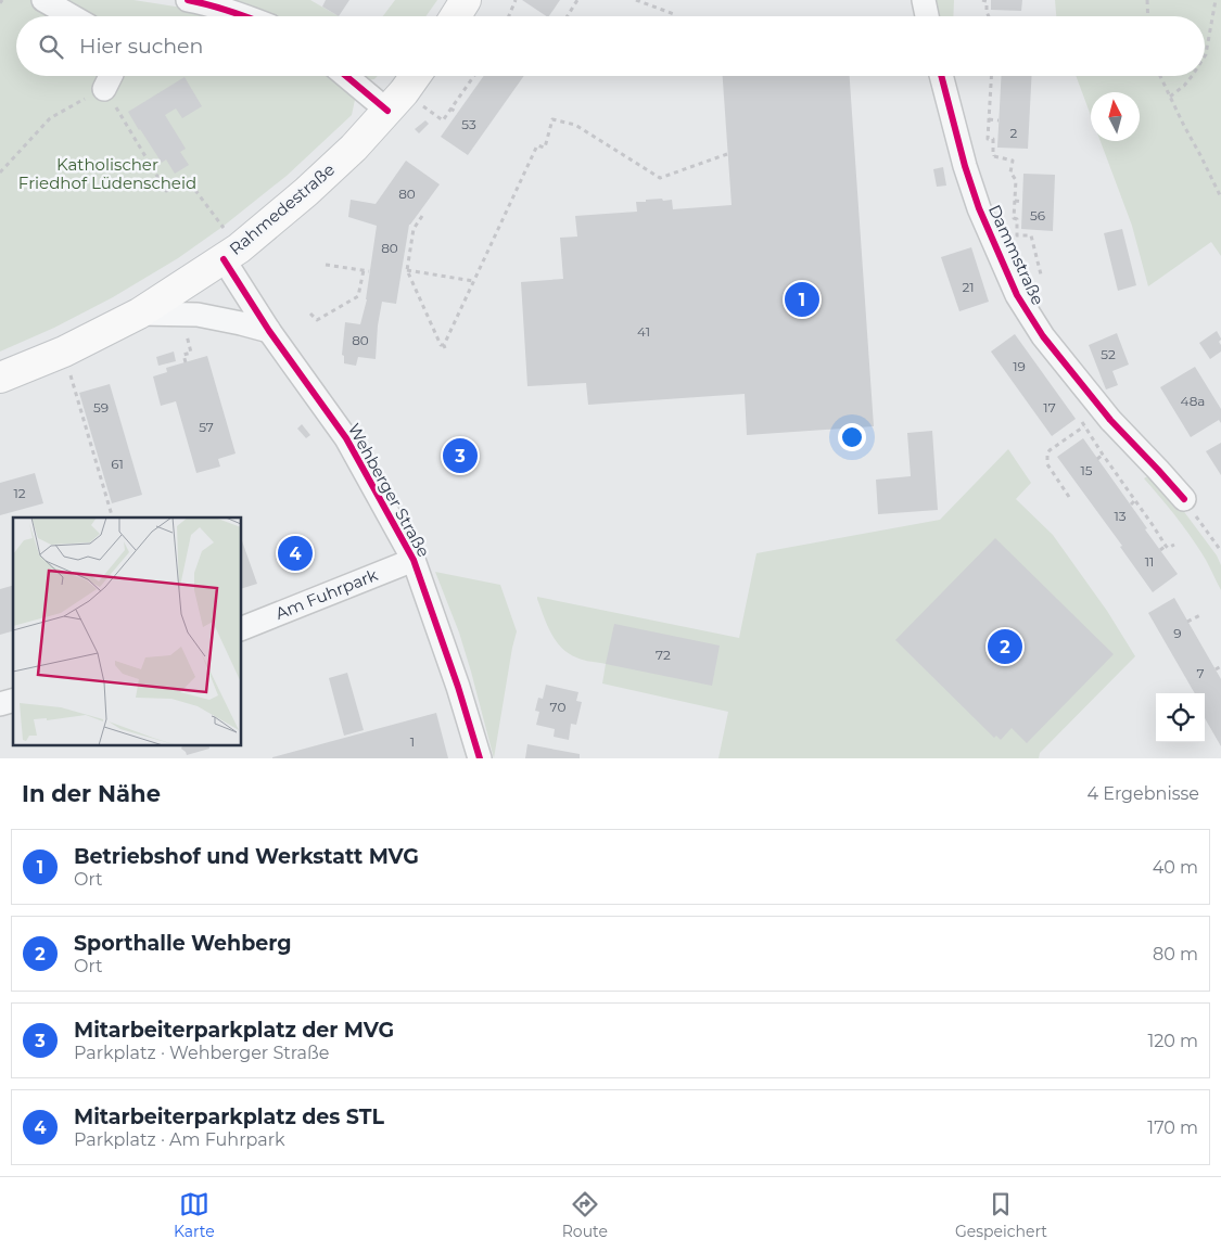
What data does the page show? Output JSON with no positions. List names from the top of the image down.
{
  "streets": {
    "main road": ["Rahmedestraße"],
    "street": ["Dammstraße", "Wehberger Straße", "Am Fuhrpark"]
  },
  "crossings": [
    ["Rahmedestraße", "Wehberger Straße"],
    ["Wehberger Straße", "Am Fuhrpark"]
  ],
  "parks": ["Katholischer Friedhof Lüdenscheid"],
  "house_numbers": [
    "53",
    "2",
    "80",
    "56",
    "80",
    "21",
    "41",
    "80",
    "52",
    "19",
    "48a",
    "59",
    "17",
    "57",
    "61",
    "15",
    "12",
    "13",
    "11",
    "9",
    "72",
    "7",
    "70",
    "1"
  ],
  "north": "top",
  "page": {
    "search": "Hier suchen",
    "pins": [
      "1",
      "3",
      "4",
      "2"
    ],
    "heading": ["In der Nähe", "4 Ergebnisse"],
    "list": [
      {
        "mark": "1",
        "name": "Betriebshof und Werkstatt MVG",
        "note": "Ort",
        "value": "40 m"
      },
      {
        "mark": "2",
        "name": "Sporthalle Wehberg",
        "note": "Ort",
        "value": "80 m"
      },
      {
        "mark": "3",
        "name": "Mitarbeiterparkplatz der MVG",
        "note": "Parkplatz · Wehberger Straße",
        "value": "120 m"
      },
      {
        "mark": "4",
        "name": "Mitarbeiterparkplatz des STL",
        "note": "Parkplatz · Am Fuhrpark",
        "value": "170 m"
      }
    ],
    "nav": ["Karte", "Route", "Gespeichert"]
  }
}
